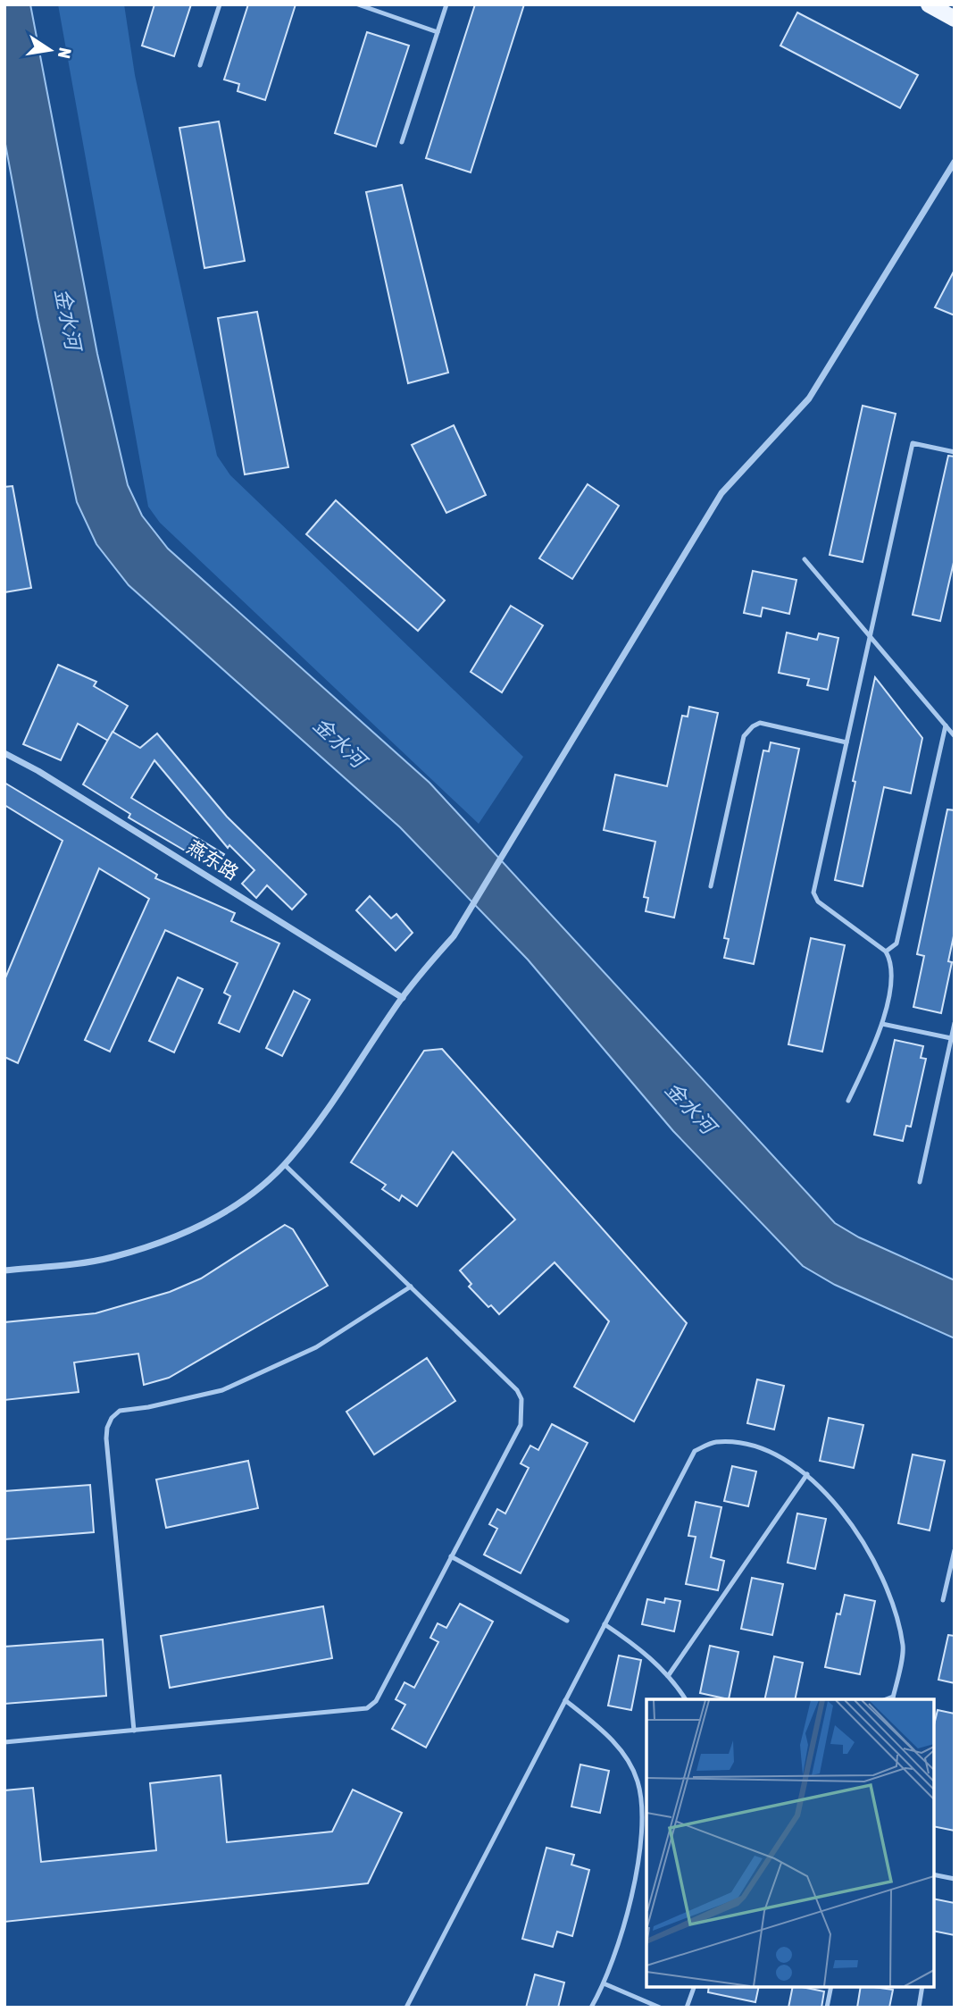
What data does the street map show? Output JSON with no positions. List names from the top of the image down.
{
  "streets": {
    "street": ["燕东路"]
  },
  "water": ["金水河"],
  "north": "right"
}
